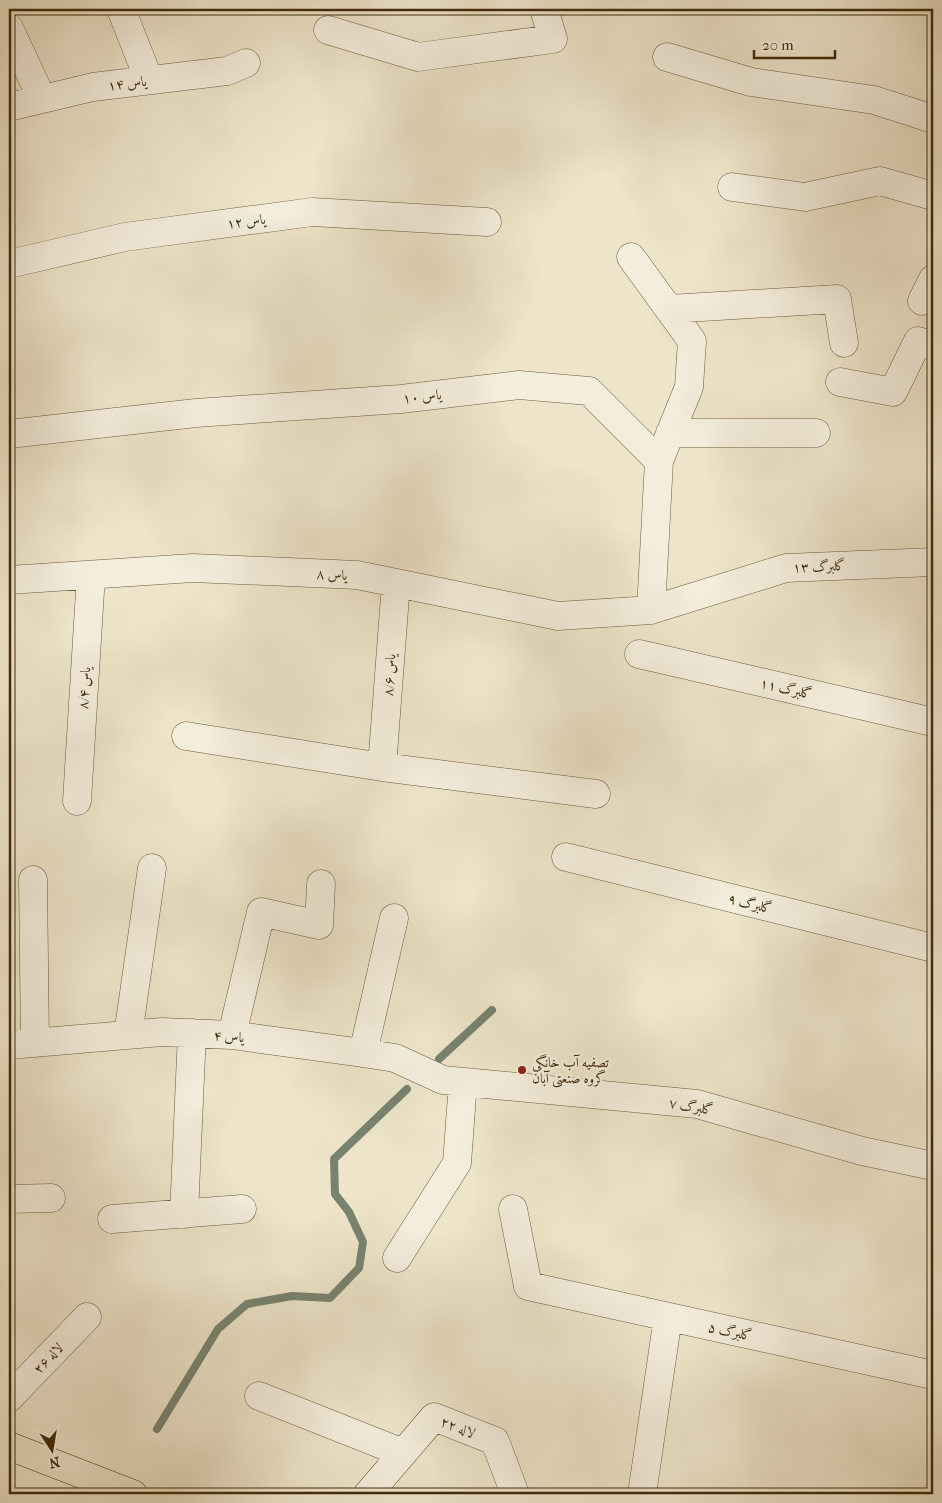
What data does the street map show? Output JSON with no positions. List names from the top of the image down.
{
  "streets": {
    "street": [
      "یاس ۱۴",
      "یاس ۱۲",
      "یاس ۱۰",
      "گلبرگ ۱۳",
      "یاس ۸",
      "یاس ۸/۶",
      "یاس ۸/۴",
      "گلبرگ ۱۱",
      "گلبرگ ۹",
      "یاس ۴",
      "گلبرگ ۷",
      "گلبرگ ۵",
      "لاله ۲۶",
      "لاله ۲۲"
    ]
  },
  "crossings": [
    ["گلبرگ ۱۳", "یاس ۸"],
    ["یاس ۸", "یاس ۸/۶"],
    ["یاس ۸", "یاس ۸/۴"],
    ["یاس ۴", "گلبرگ ۷"]
  ],
  "places": ["تصفیه آب خانگی گروه صنعتی آبان"],
  "scale_bar": "20 m",
  "north": "bottom"
}
